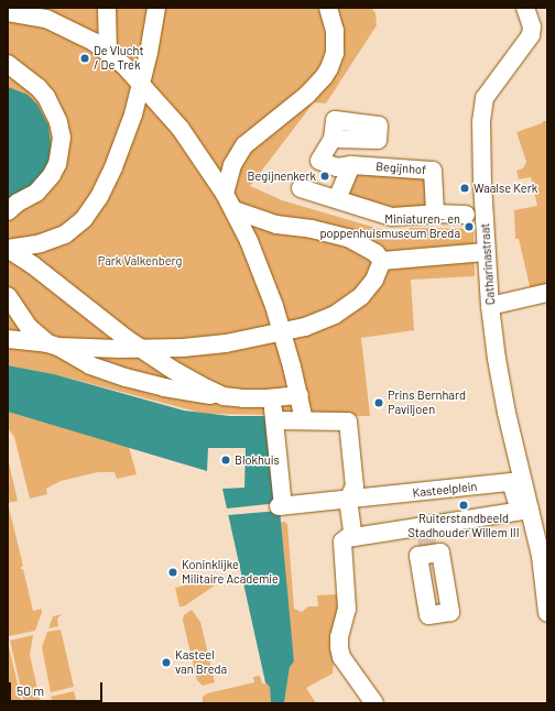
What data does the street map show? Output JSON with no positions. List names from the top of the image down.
{
  "streets": {
    "street": ["Begijnhof", "Catharinastraat", "Kasteelplein"]
  },
  "crossings": [
    ["Catharinastraat", "Kasteelplein"]
  ],
  "parks": ["Park Valkenberg"],
  "places": [
    "De Vlucht / De Trek",
    "Begijnenkerk",
    "Waalse Kerk",
    "Miniaturen- en poppenhuismuseum Breda",
    "Prins Bernhard Paviljoen",
    "Blokhuis",
    "Ruiterstandbeeld Stadhouder Willem III",
    "Koninklijke Militaire Academie",
    "Kasteel van Breda"
  ],
  "scale_bar": "50 m"
}
